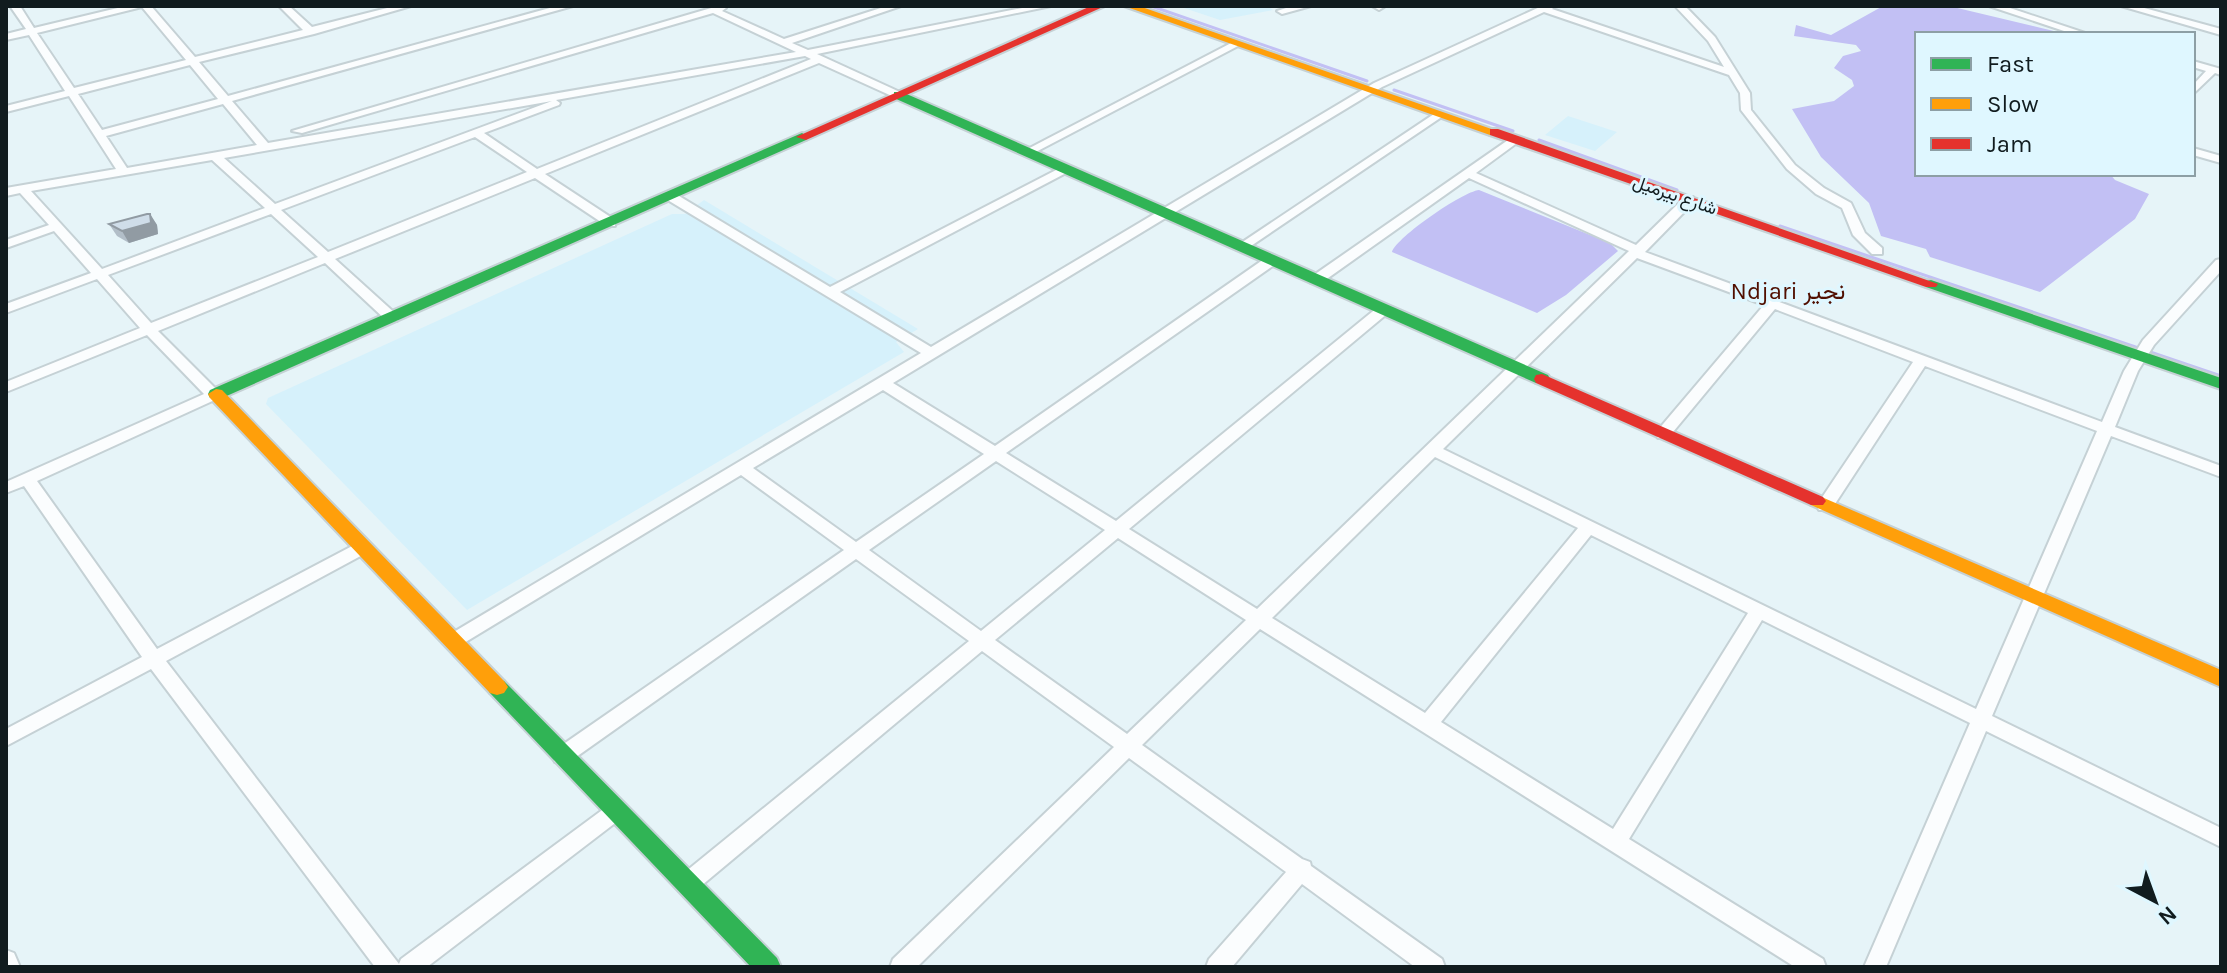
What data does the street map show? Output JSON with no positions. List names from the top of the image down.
{
  "streets": {
    "street": ["شارع بيرميل"]
  },
  "districts": ["Ndjari نجير"],
  "legend": ["Fast", "Slow", "Jam"],
  "north": "bottom right"
}
